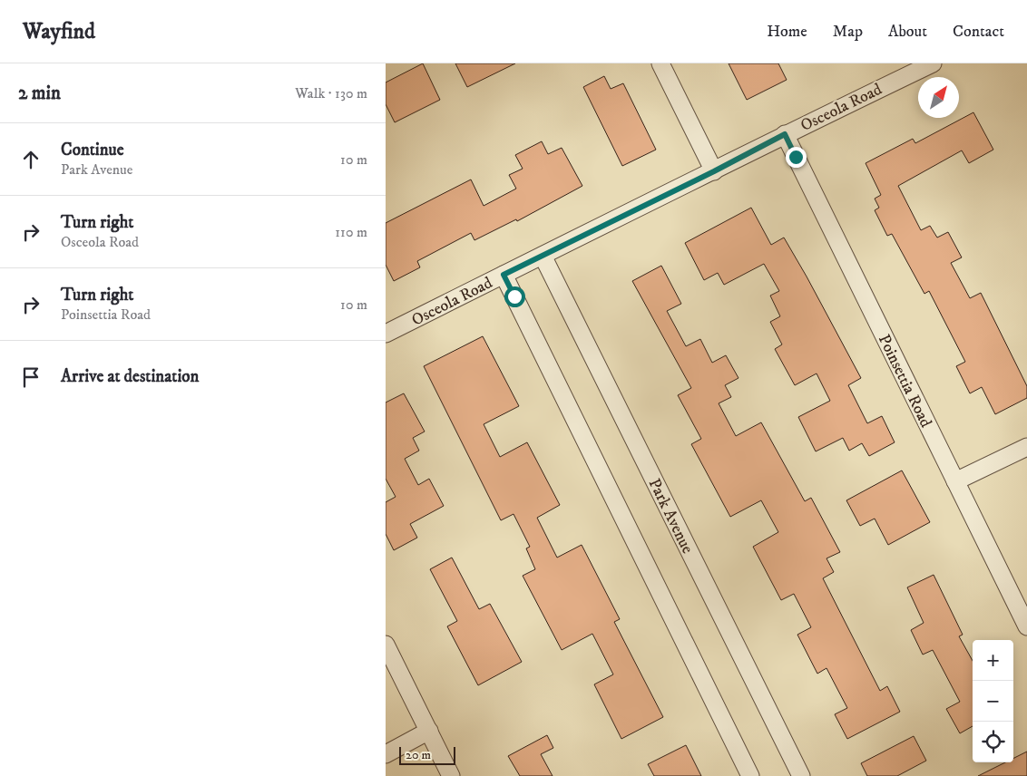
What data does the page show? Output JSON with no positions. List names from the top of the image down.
{
  "streets": {
    "street": ["Osceola Road", "Poinsettia Road", "Park Avenue"]
  },
  "crossings": [
    ["Osceola Road", "Poinsettia Road"],
    ["Osceola Road", "Park Avenue"]
  ],
  "scale_bar": "20 m",
  "north": "top right",
  "page": {
    "header": "Wayfind",
    "nav": [
      "Home",
      "Map",
      "About",
      "Contact"
    ],
    "heading": ["2 min", "Walk · 130 m"],
    "list": [
      ["Continue", "Park Avenue", "10 m"],
      ["Turn right", "Osceola Road", "110 m"],
      ["Turn right", "Poinsettia Road", "10 m"],
      "Arrive at destination"
    ],
    "map_buttons": ["+", "−"],
    "scale": "20 m"
  }
}
